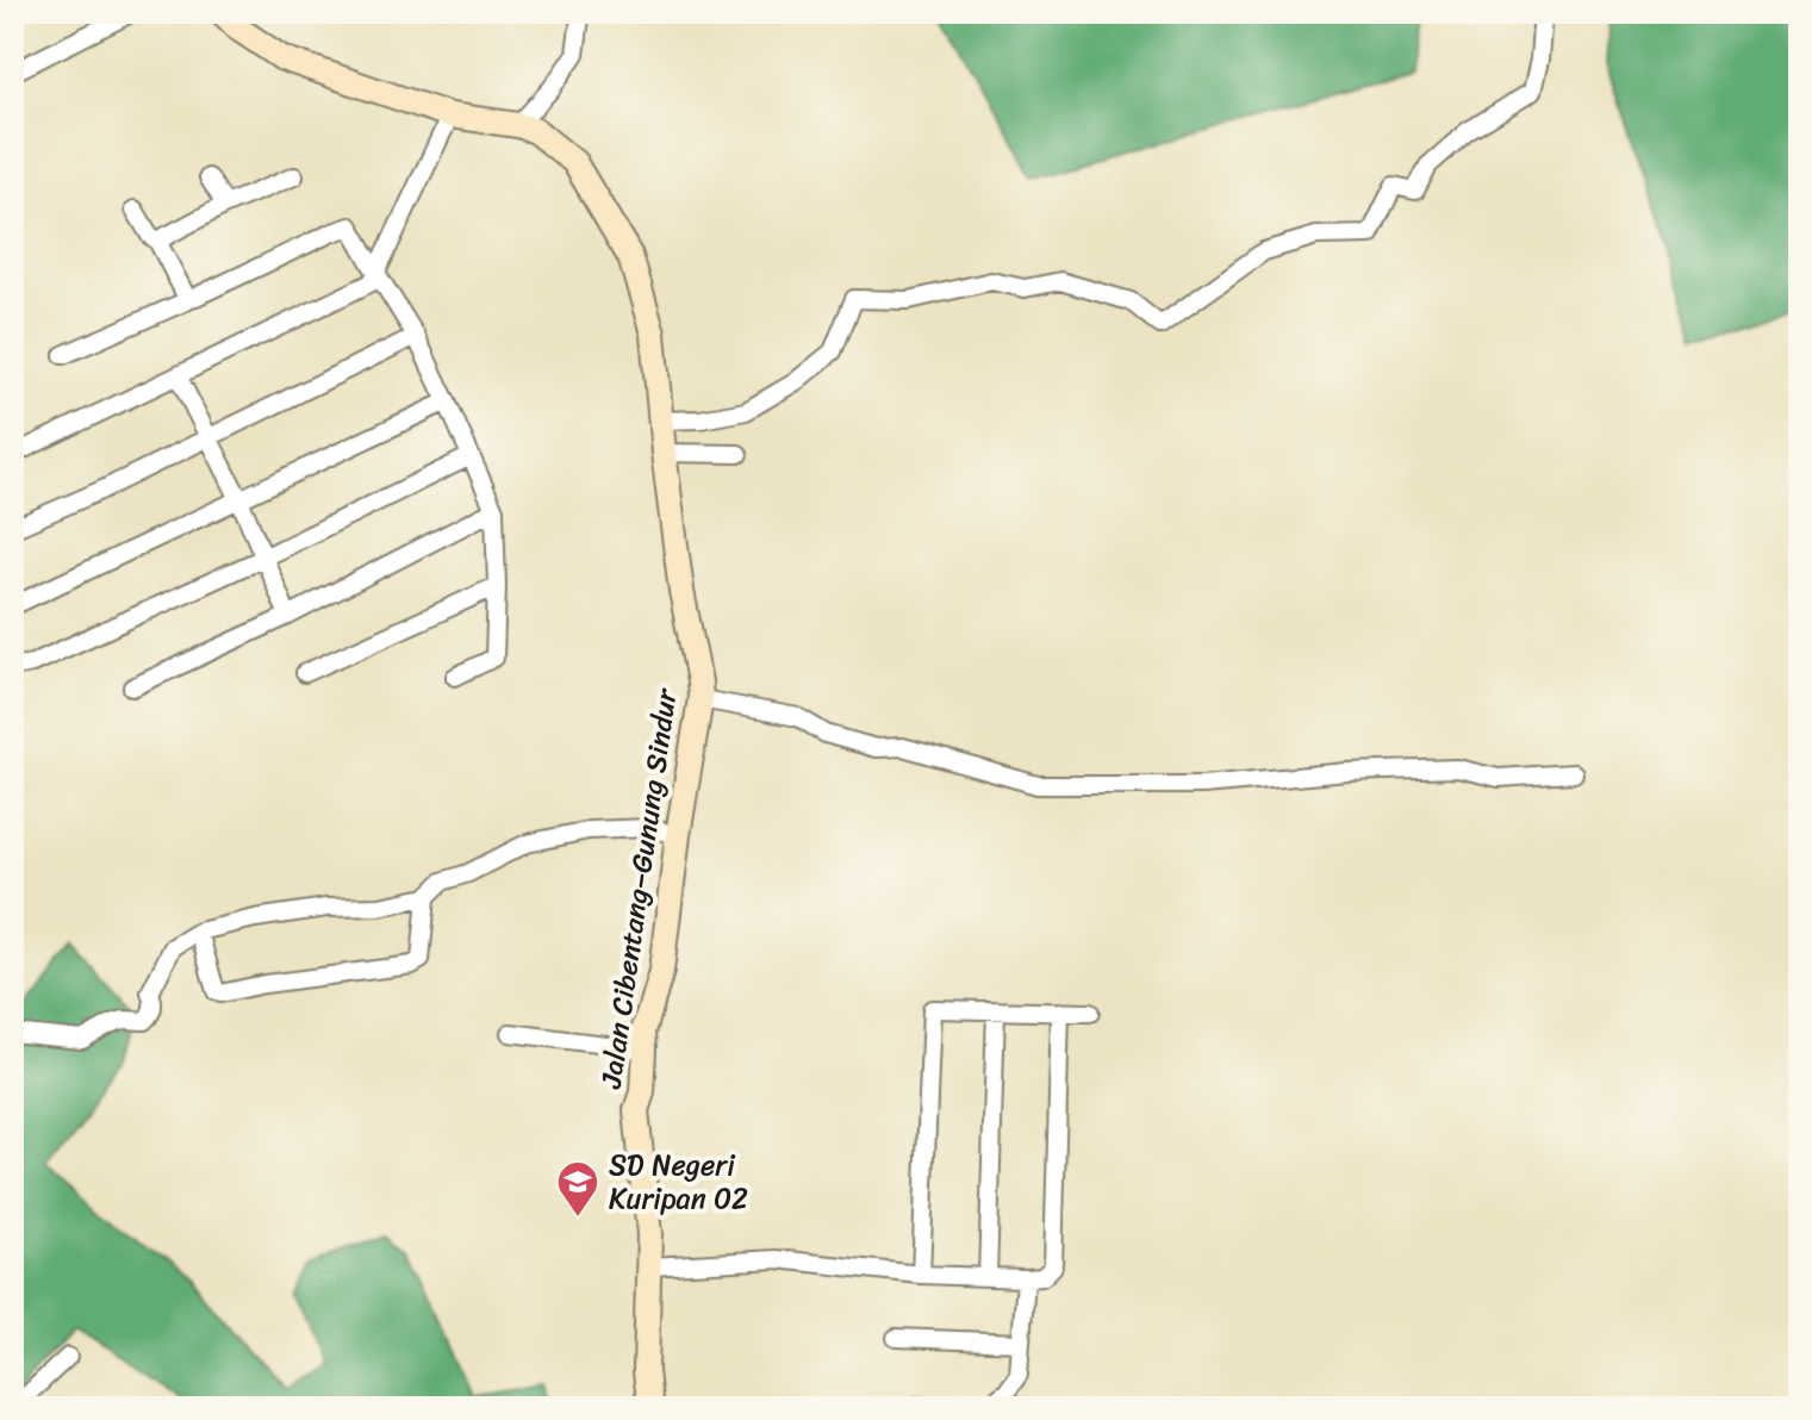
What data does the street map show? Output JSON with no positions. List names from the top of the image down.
{
  "streets": {
    "street": ["Jalan Cibentang–Gunung Sindur"]
  },
  "places": {
    "school or university": ["SD Negeri Kuripan 02"]
  }
}
